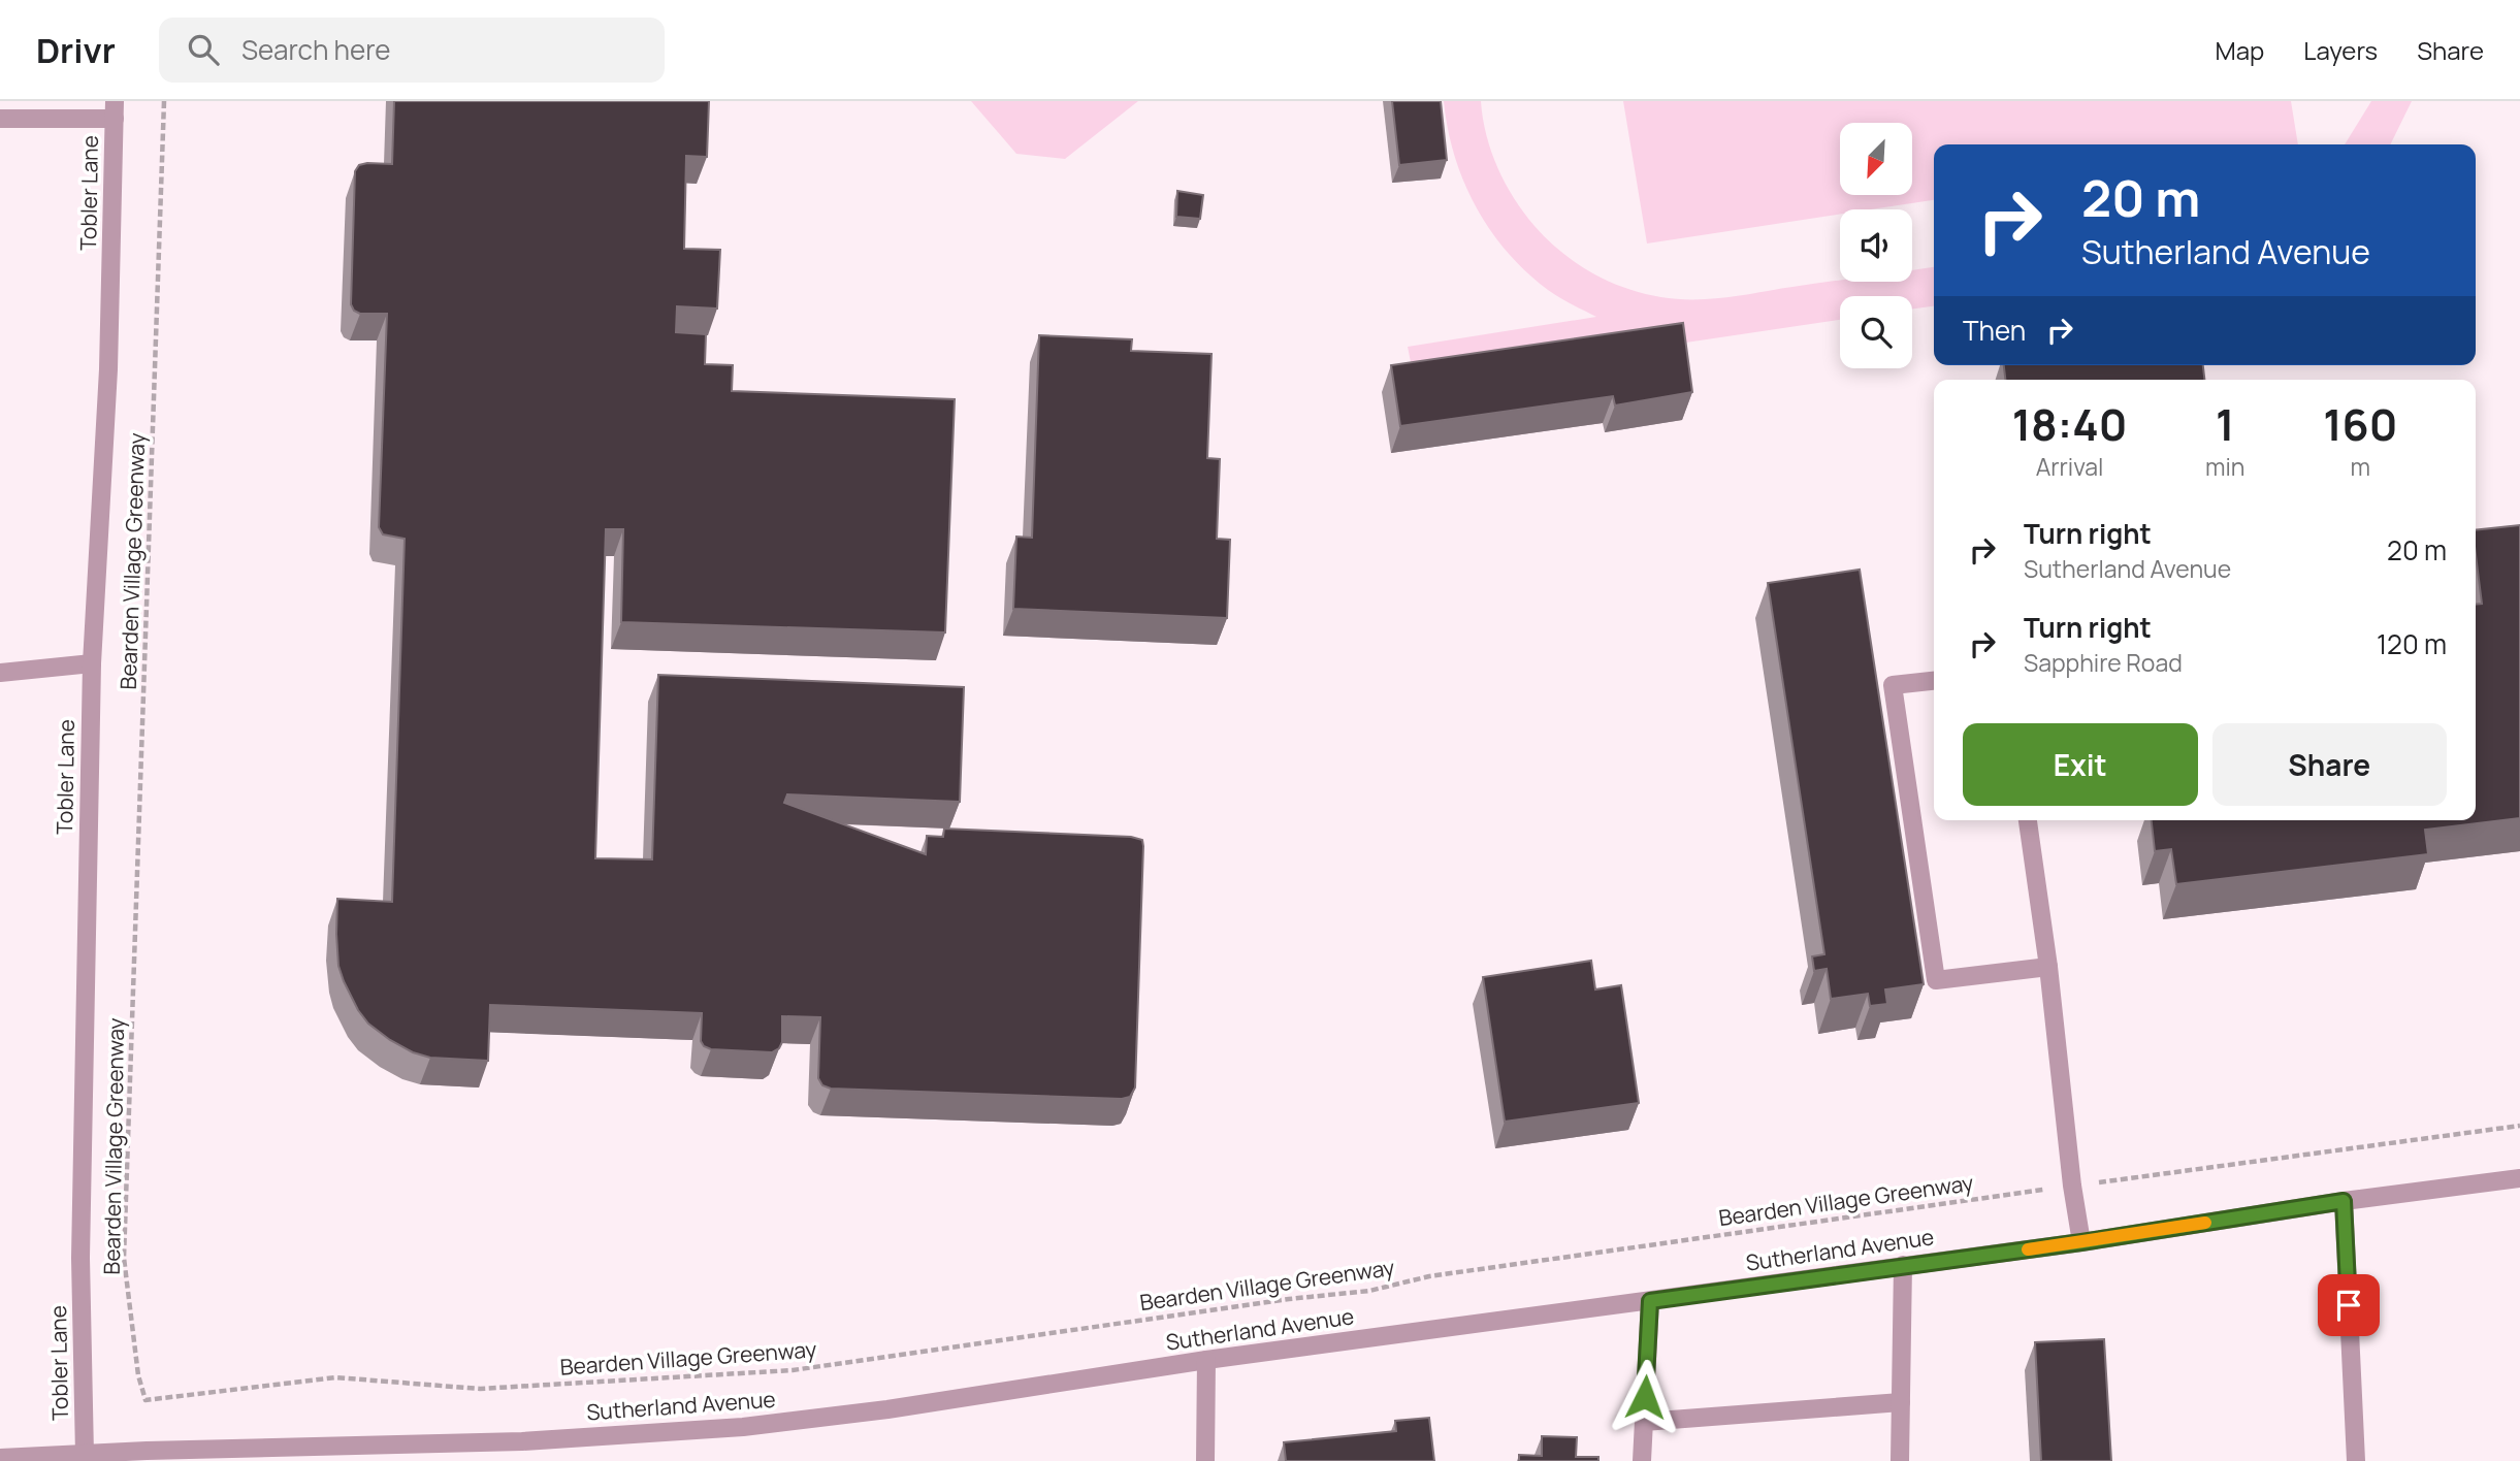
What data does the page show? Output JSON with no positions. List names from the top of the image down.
{
  "streets": {
    "street": ["Tobler Lane", "Sutherland Avenue"],
    "path": ["Bearden Village Greenway"]
  },
  "crossings": [
    ["Tobler Lane", "Sutherland Avenue"]
  ],
  "north": "bottom left",
  "page": {
    "header": "Drivr",
    "search": "Search here",
    "nav": ["Map", "Layers", "Share"],
    "turn": ["20 m", "Sutherland Avenue"],
    "then": "Then",
    "eta": [
      "18:40",
      "Arrival",
      "1",
      "min",
      "160",
      "m"
    ],
    "list": [
      {
        "name": "Turn right",
        "note": "Sutherland Avenue",
        "value": "20 m"
      },
      {
        "name": "Turn right",
        "note": "Sapphire Road",
        "value": "120 m"
      }
    ],
    "buttons": ["Exit", "Share"]
  }
}
